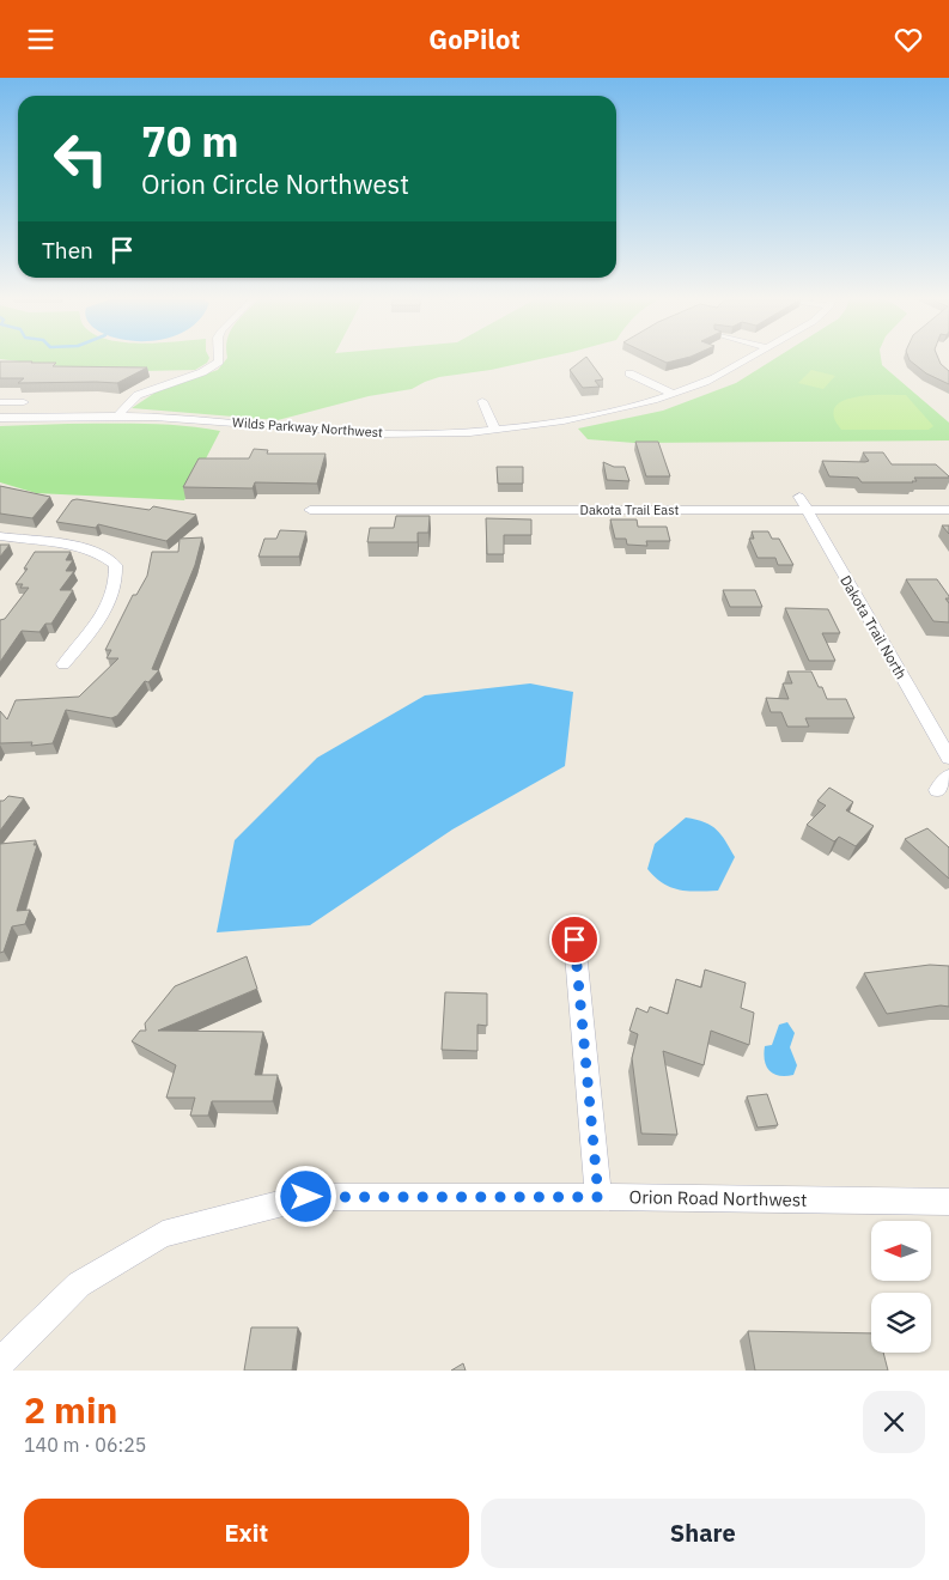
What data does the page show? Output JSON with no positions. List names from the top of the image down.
{
  "streets": {
    "street": [
      "Wilds Parkway Northwest",
      "Dakota Trail East",
      "Dakota Trail North",
      "Orion Road Northwest"
    ]
  },
  "crossings": [
    ["Dakota Trail East", "Dakota Trail North"]
  ],
  "north": "left",
  "page": {
    "header": "GoPilot",
    "turn": ["70 m", "Orion Circle Northwest"],
    "then": "Then",
    "heading": ["2 min", "140 m · 06:25"],
    "buttons": ["Exit", "Share"]
  }
}
